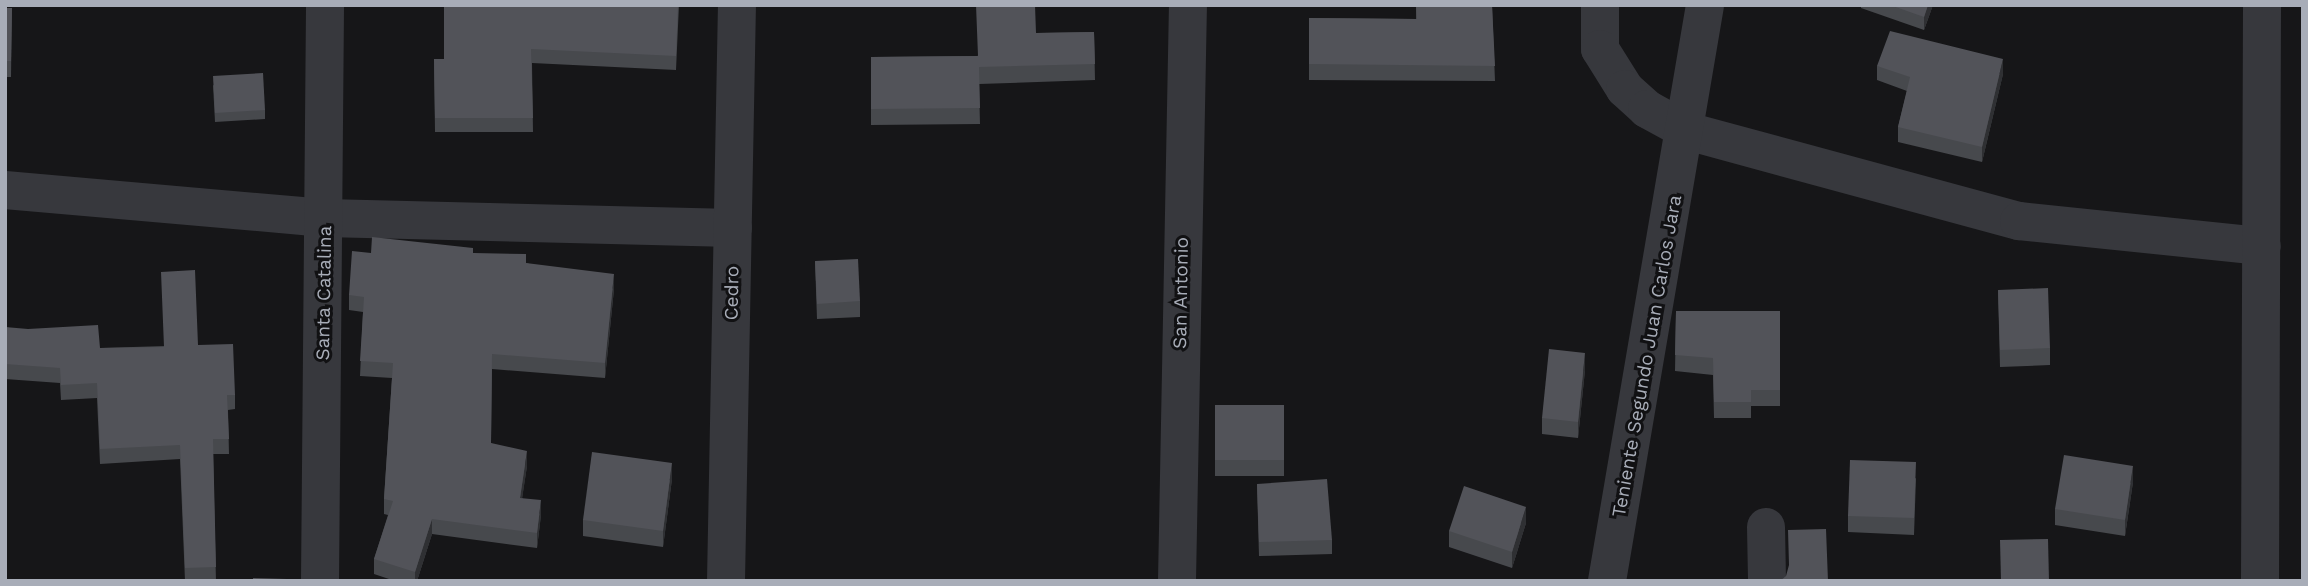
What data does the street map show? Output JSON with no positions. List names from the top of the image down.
{
  "streets": {
    "street": [
      "Santa Catalina",
      "Cedro",
      "San Antonio",
      "Teniente Segundo Juan Carlos Jara"
    ]
  }
}
